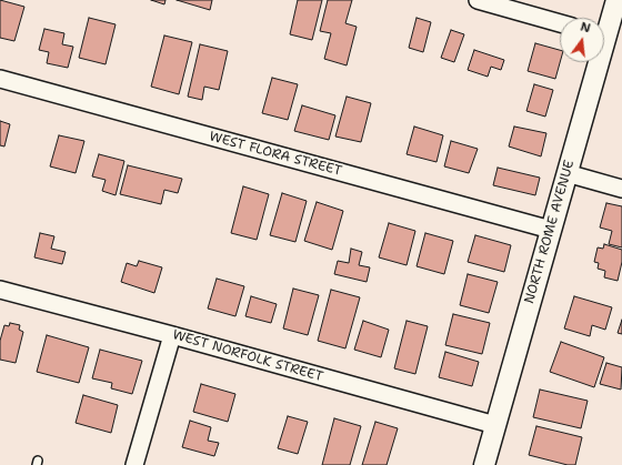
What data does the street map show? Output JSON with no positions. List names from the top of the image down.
{
  "streets": {
    "street": ["WEST FLORA STREET", "NORTH ROME AVENUE", "WEST NORFOLK STREET"]
  },
  "crossings": [
    ["WEST FLORA STREET", "NORTH ROME AVENUE"],
    ["NORTH ROME AVENUE", "WEST NORFOLK STREET"]
  ],
  "north": "top"
}
